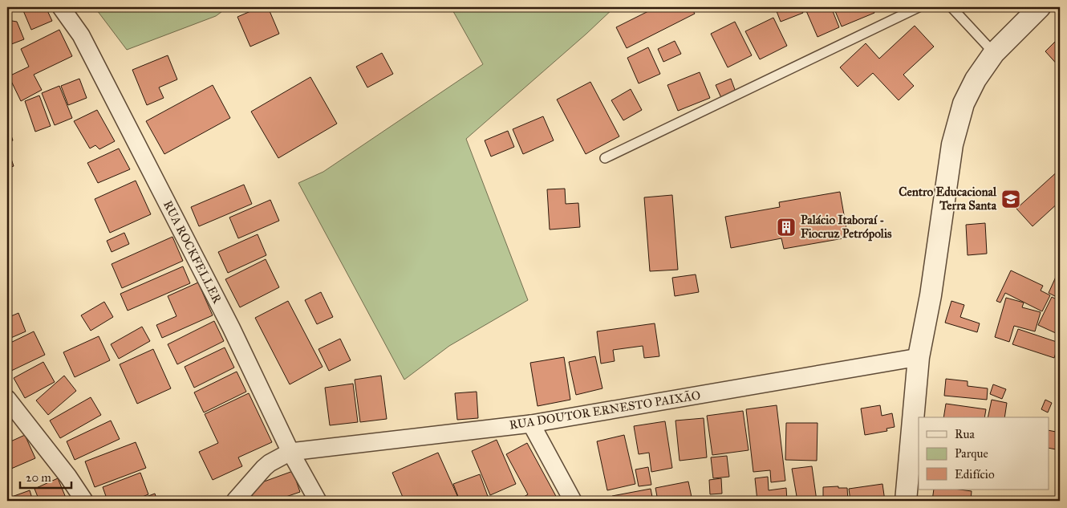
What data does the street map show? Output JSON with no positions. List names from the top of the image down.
{
  "streets": {
    "street": ["RUA ROCKFELLER", "RUA DOUTOR ERNESTO PAIXÃO"]
  },
  "crossings": [
    ["RUA ROCKFELLER", "RUA DOUTOR ERNESTO PAIXÃO"]
  ],
  "places": {
    "school or university": ["Centro Educacional Terra Santa"],
    "building": ["Palácio Itaboraí - Fiocruz Petrópolis"]
  },
  "legend": ["Rua", "Parque", "Edifício"],
  "scale_bar": "20 m"
}
